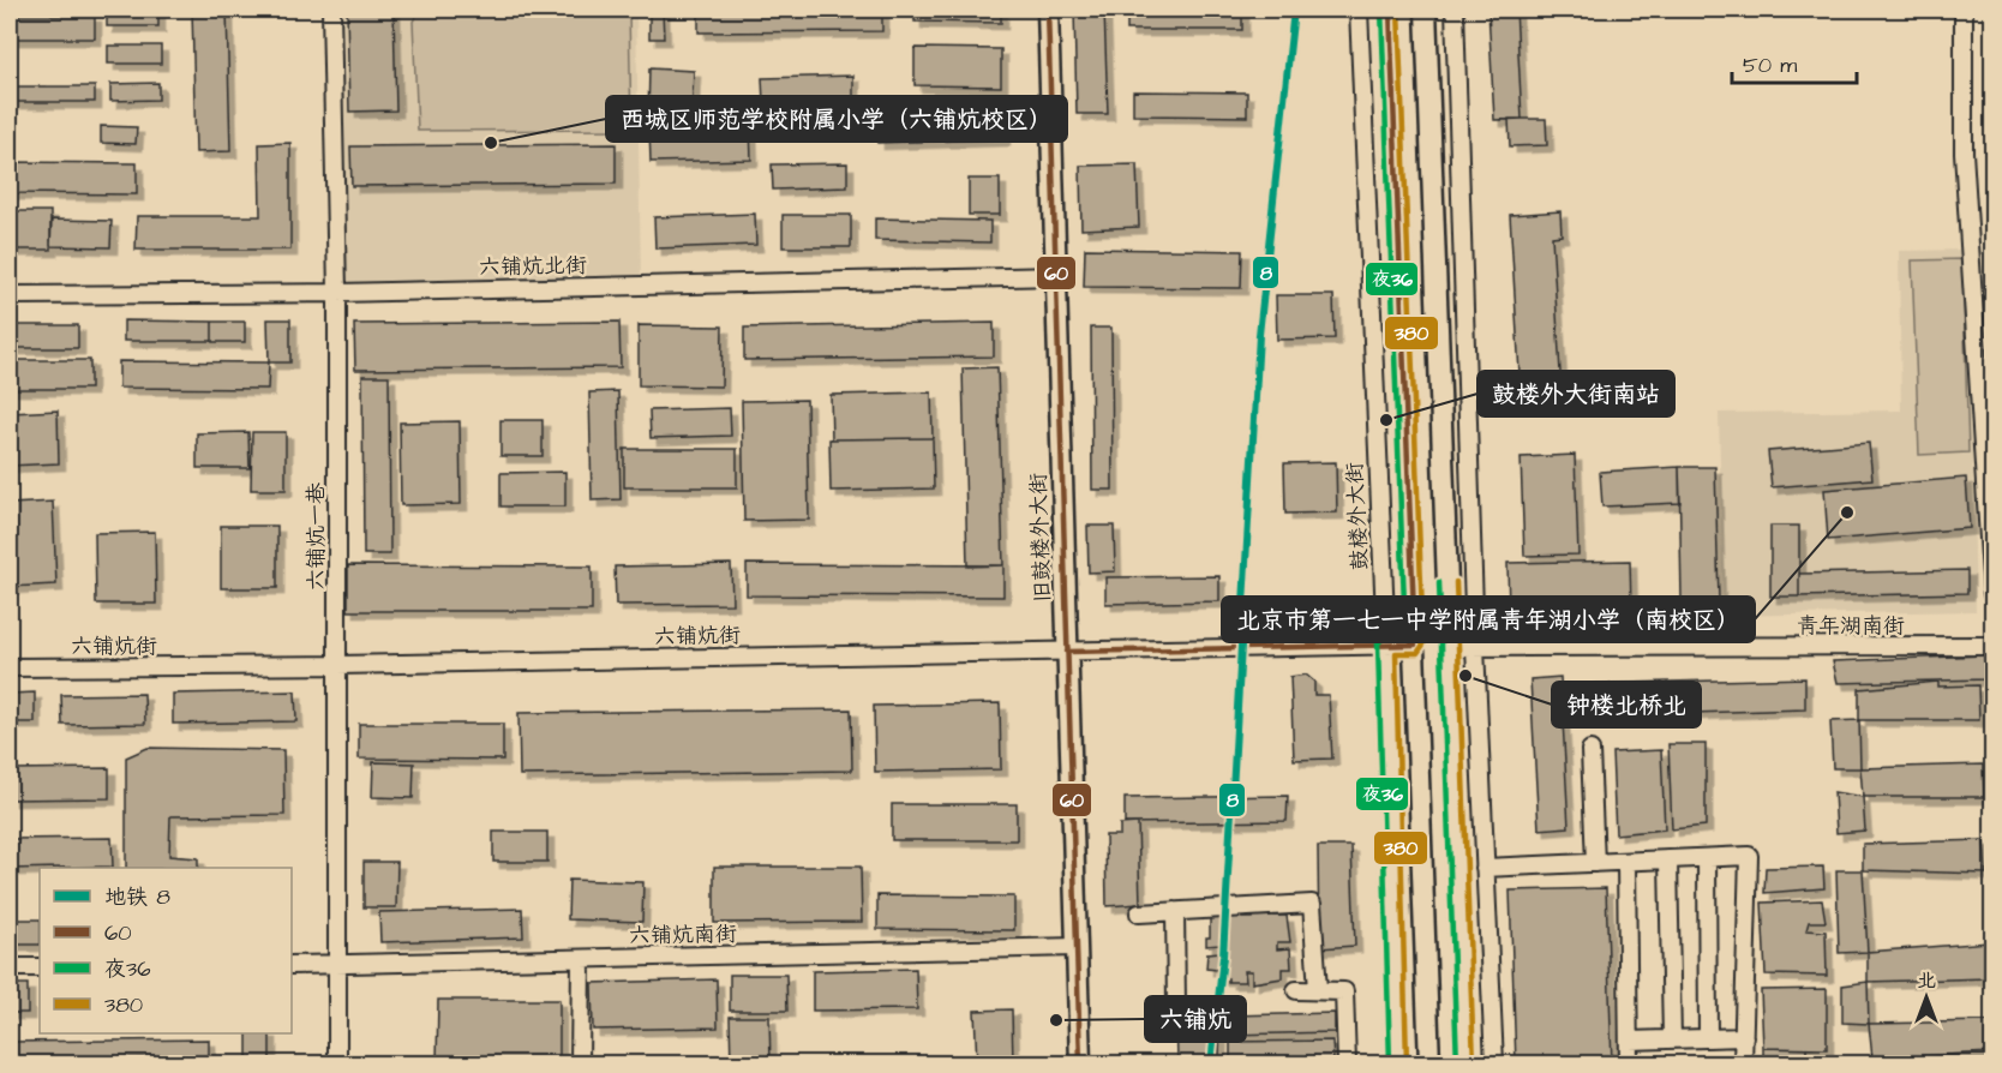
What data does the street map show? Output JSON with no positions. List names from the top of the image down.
{
  "streets": {
    "main road": ["旧鼓楼外大街"],
    "street": [
      "六铺炕北街",
      "鼓楼外大街",
      "六铺炕一巷",
      "青年湖南街",
      "六铺炕街",
      "六铺炕南街"
    ]
  },
  "crossings": [
    ["六铺炕北街", "六铺炕一巷"],
    ["六铺炕北街", "旧鼓楼外大街"],
    ["鼓楼外大街", "六铺炕街"],
    ["六铺炕一巷", "六铺炕街"],
    ["六铺炕一巷", "六铺炕南街"],
    ["旧鼓楼外大街", "六铺炕街"],
    ["旧鼓楼外大街", "六铺炕南街"]
  ],
  "places": [
    "西城区师范学校附属小学（六铺炕校区）",
    "鼓楼外大街南站",
    "北京市第一七一中学附属青年湖小学（南校区）",
    "钟楼北桥北",
    "六铺炕"
  ],
  "lines": [
    "metro line 8",
    "transit line 60",
    "transit line 夜36",
    "transit line 380"
  ],
  "legend": [
    "地铁 8",
    "60",
    "夜36",
    "380"
  ],
  "scale_bar": "50 m",
  "north": "top"
}
